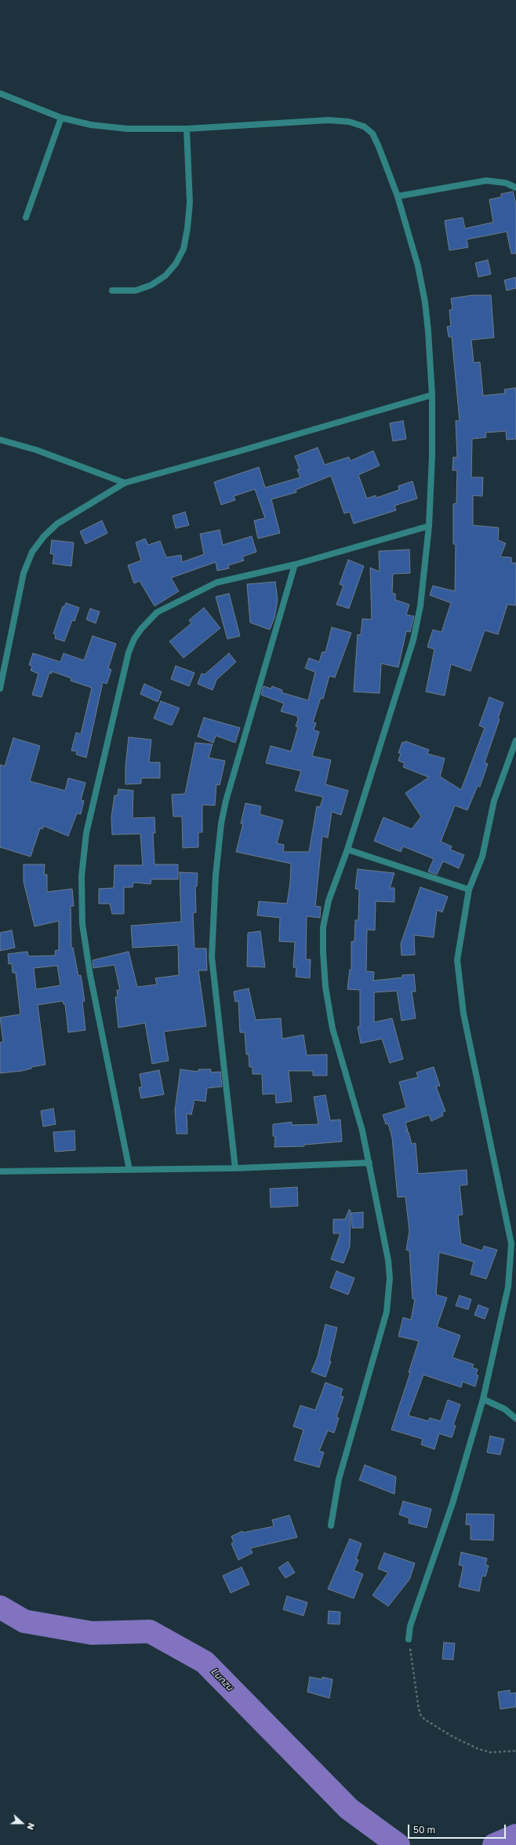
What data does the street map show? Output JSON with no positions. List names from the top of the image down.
{
  "water": ["Lunzu"],
  "scale_bar": "50 m",
  "north": "right"
}
